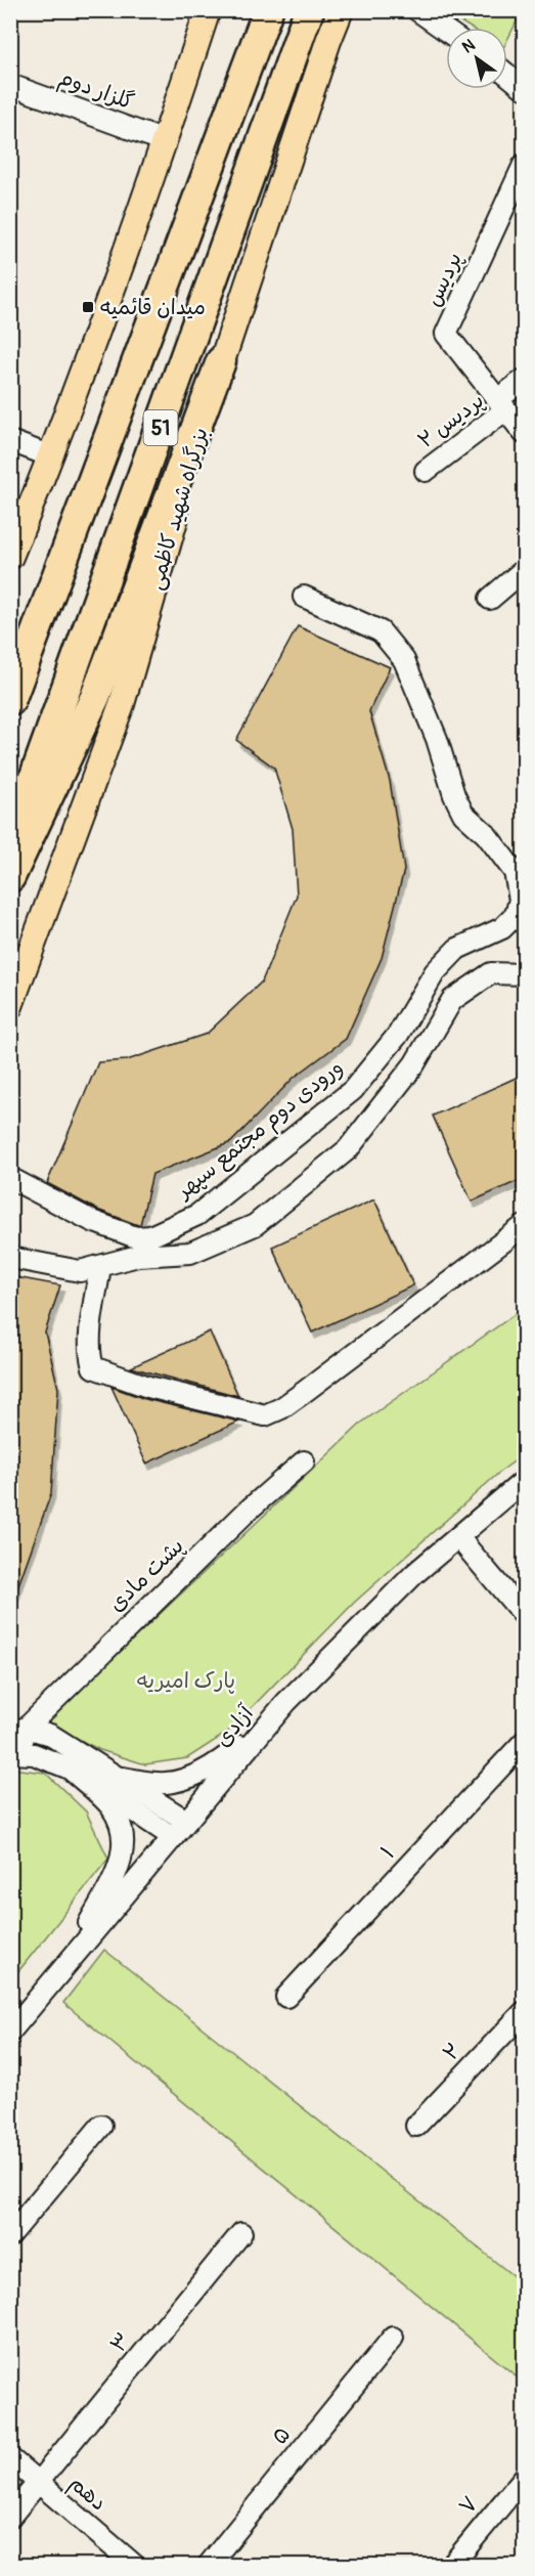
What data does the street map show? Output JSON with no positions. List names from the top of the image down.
{
  "streets": {
    "highway": ["51", "بزرگراه شهید کاظمی"],
    "street": [
      "گلزار دوم",
      "پردیس",
      "پردیس ۲",
      "ورودی دوم مجتمع سپهر",
      "پشت مادی",
      "آزادی",
      "۱",
      "۲",
      "۳",
      "۵",
      "دهم",
      "۷"
    ]
  },
  "crossings": [
    ["پردیس", "پردیس ۲"],
    ["۳", "دهم"]
  ],
  "parks": ["پارک امیریه"],
  "places": {
    "transit": ["میدان قائمیه"]
  },
  "north": "top left"
}
